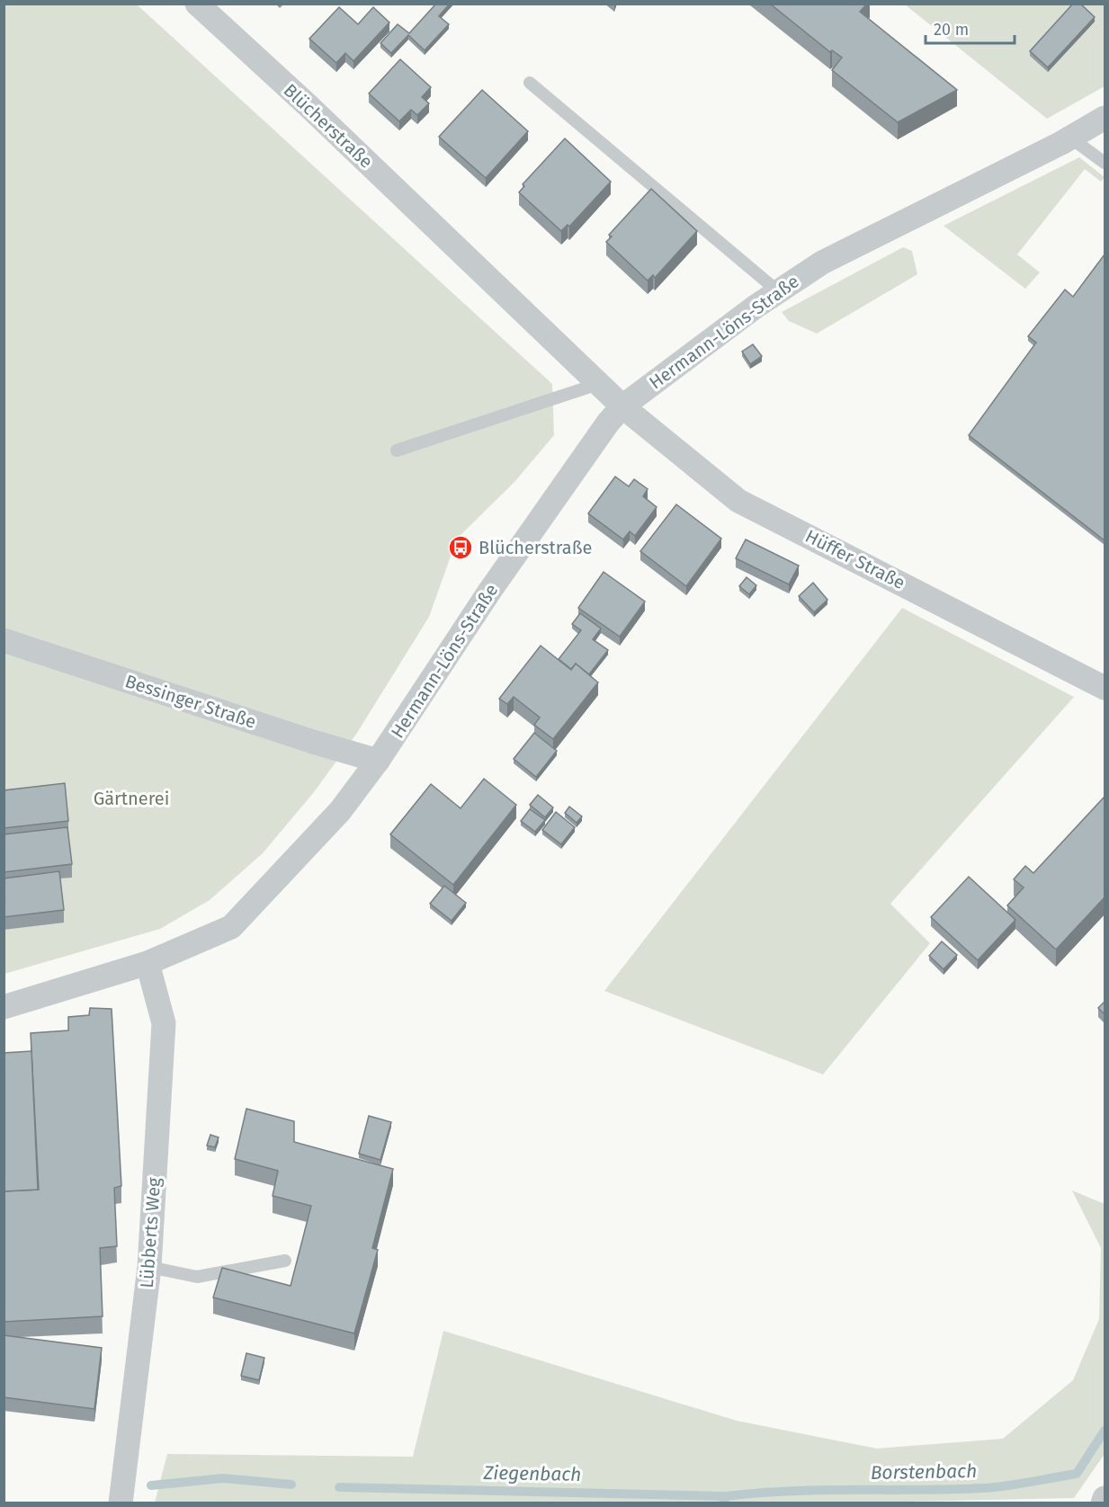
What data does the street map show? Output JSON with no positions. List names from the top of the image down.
{
  "streets": {
    "street": [
      "Blücherstraße",
      "Hermann-Löns-Straße",
      "Hüffer Straße",
      "Bessinger Straße",
      "Lübberts Weg"
    ]
  },
  "crossings": [
    ["Blücherstraße", "Hermann-Löns-Straße"],
    ["Blücherstraße", "Hüffer Straße"],
    ["Hermann-Löns-Straße", "Hüffer Straße"],
    ["Hermann-Löns-Straße", "Bessinger Straße"],
    ["Hermann-Löns-Straße", "Lübberts Weg"]
  ],
  "water": ["Borstenbach", "Ziegenbach"],
  "parks": ["Gärtnerei"],
  "places": {
    "bus stop": ["Blücherstraße"]
  },
  "scale_bar": "20 m"
}
